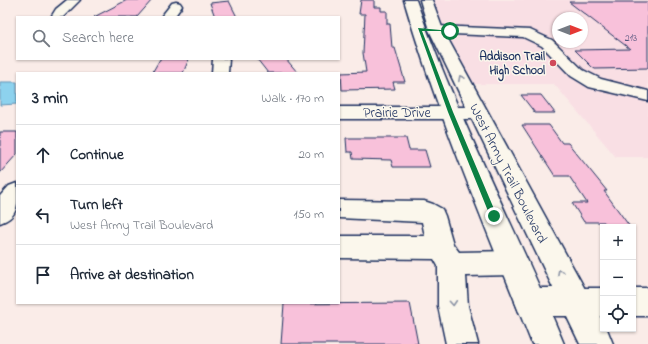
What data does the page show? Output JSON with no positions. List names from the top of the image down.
{
  "streets": {
    "main road": ["Prairie Drive", "West Army Trail Boulevard"]
  },
  "crossings": [
    ["Prairie Drive", "West Army Trail Boulevard"]
  ],
  "places": ["Addison Trail High School"],
  "house_numbers": ["213"],
  "north": "right",
  "page": {
    "search": "Search here",
    "heading": ["3 min", "Walk · 170 m"],
    "list": [
      ["Continue", "20 m"],
      ["Turn left", "West Army Trail Boulevard", "150 m"],
      "Arrive at destination"
    ],
    "map_buttons": ["+", "−"]
  }
}
